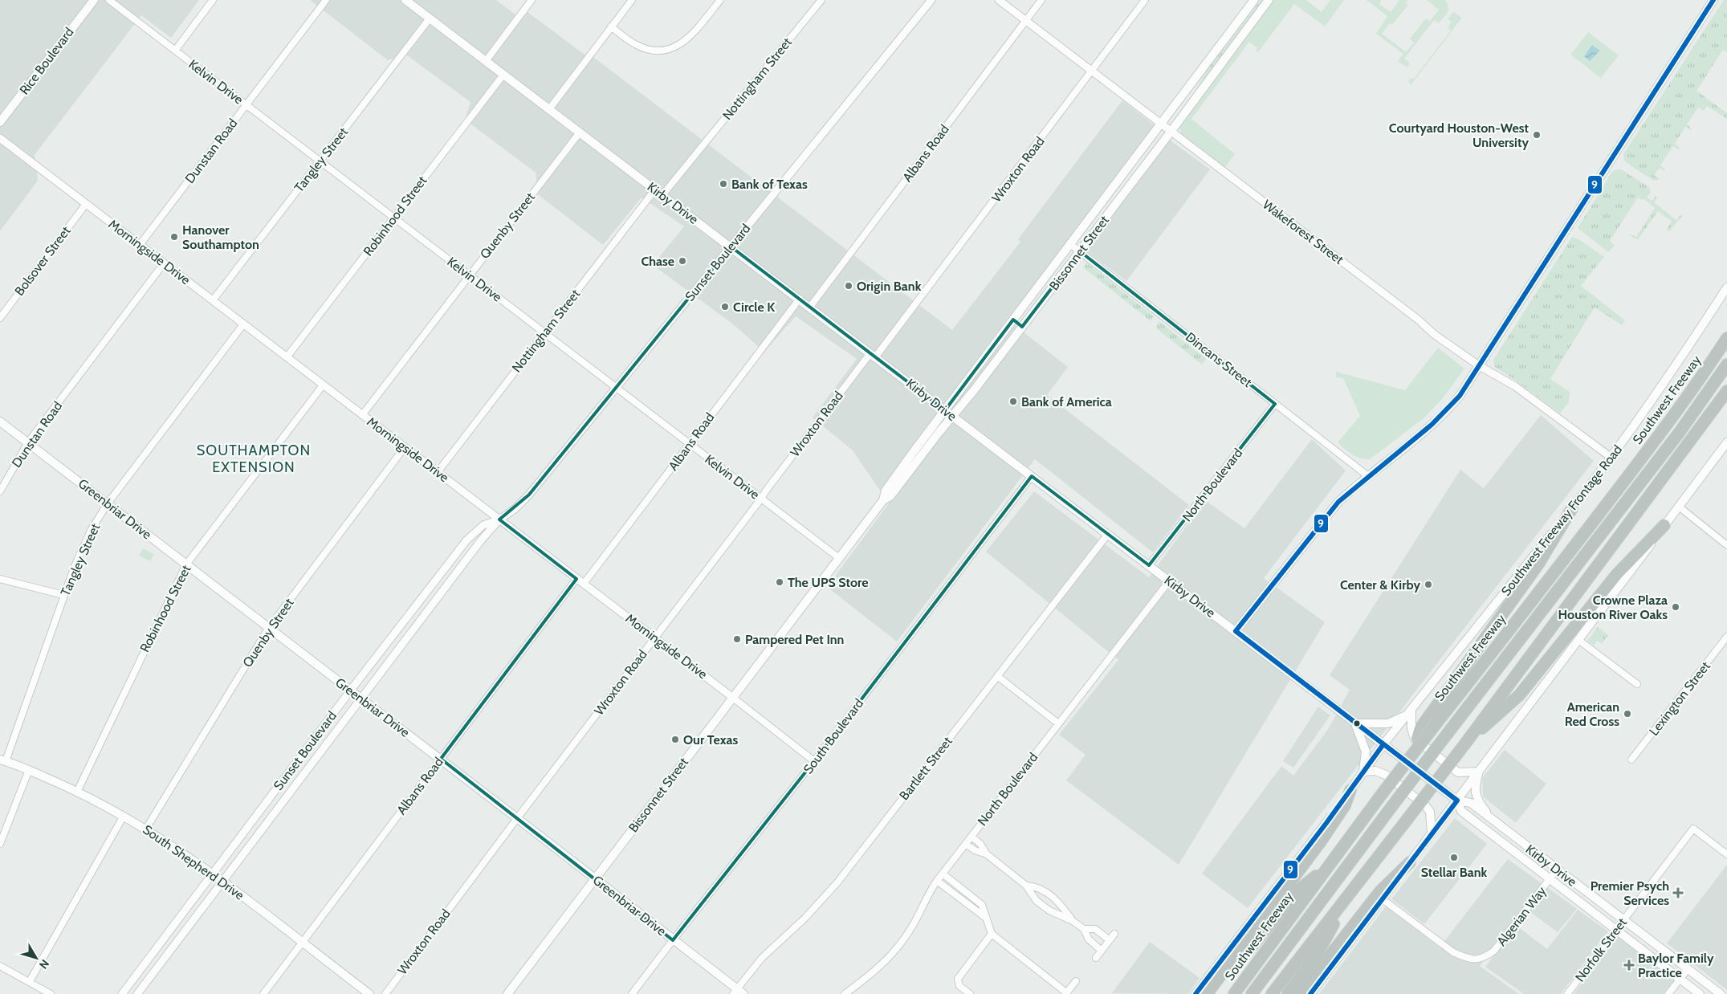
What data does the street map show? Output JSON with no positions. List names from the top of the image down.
{
  "streets": {
    "highway": ["Southwest Freeway"],
    "main road": [
      "Rice Boulevard",
      "Kirby Drive",
      "Bissonnet Street",
      "Greenbriar Drive",
      "Southwest Freeway Frontage Road",
      "South Shepherd Drive"
    ],
    "street": [
      "Nottingham Street",
      "Kelvin Drive",
      "Dunstan Road",
      "Albans Road",
      "Tangley Street",
      "Wroxton Road",
      "Robinhood Street",
      "Quenby Street",
      "Wakeforest Street",
      "Morningside Drive",
      "Bolsover Street",
      "Sunset Boulevard",
      "Dincans Street",
      "North Boulevard",
      "Lexington Street",
      "South Boulevard",
      "Bartlett Street",
      "Algerian Way",
      "Norfolk Street"
    ]
  },
  "crossings": [
    ["Nottingham Street", "Kelvin Drive"],
    ["Nottingham Street", "Kirby Drive"],
    ["Nottingham Street", "Morningside Drive"],
    ["Kelvin Drive", "Dunstan Road"],
    ["Kelvin Drive", "Albans Road"],
    ["Kelvin Drive", "Tangley Street"],
    ["Kelvin Drive", "Wroxton Road"],
    ["Kelvin Drive", "Robinhood Street"],
    ["Kelvin Drive", "Quenby Street"],
    ["Kelvin Drive", "Bissonnet Street"],
    ["Kelvin Drive", "Sunset Boulevard"],
    ["Dunstan Road", "Morningside Drive"],
    ["Dunstan Road", "Greenbriar Drive"],
    ["Albans Road", "Kirby Drive"],
    ["Albans Road", "Wakeforest Street"],
    ["Albans Road", "Morningside Drive"],
    ["Albans Road", "Greenbriar Drive"],
    ["Albans Road", "South Shepherd Drive"],
    ["Tangley Street", "Kirby Drive"],
    ["Tangley Street", "Morningside Drive"],
    ["Tangley Street", "Greenbriar Drive"],
    ["Tangley Street", "South Shepherd Drive"],
    ["Wroxton Road", "Kirby Drive"],
    ["Wroxton Road", "Wakeforest Street"],
    ["Wroxton Road", "Morningside Drive"],
    ["Wroxton Road", "Greenbriar Drive"],
    ["Kirby Drive", "Robinhood Street"],
    ["Kirby Drive", "Quenby Street"],
    ["Kirby Drive", "Bissonnet Street"],
    ["Kirby Drive", "Sunset Boulevard"],
    ["Kirby Drive", "North Boulevard"],
    ["Kirby Drive", "Southwest Freeway Frontage Road"],
    ["Kirby Drive", "South Boulevard"],
    ["Kirby Drive", "Bartlett Street"],
    ["Kirby Drive", "Algerian Way"],
    ["Kirby Drive", "Norfolk Street"],
    ["Robinhood Street", "Morningside Drive"],
    ["Robinhood Street", "Greenbriar Drive"],
    ["Robinhood Street", "South Shepherd Drive"],
    ["Quenby Street", "Morningside Drive"],
    ["Quenby Street", "Greenbriar Drive"],
    ["Quenby Street", "South Shepherd Drive"],
    ["Wakeforest Street", "Bissonnet Street"],
    ["Wakeforest Street", "Southwest Freeway Frontage Road"],
    ["Morningside Drive", "Bissonnet Street"],
    ["Morningside Drive", "Bolsover Street"],
    ["Morningside Drive", "Sunset Boulevard"],
    ["Morningside Drive", "South Boulevard"],
    ["Bissonnet Street", "Dincans Street"],
    ["Bissonnet Street", "Greenbriar Drive"],
    ["Sunset Boulevard", "Greenbriar Drive"],
    ["Sunset Boulevard", "South Shepherd Drive"],
    ["Dincans Street", "North Boulevard"],
    ["Greenbriar Drive", "South Boulevard"],
    ["Greenbriar Drive", "Bartlett Street"]
  ],
  "districts": ["SOUTHAMPTON EXTENSION"],
  "places": {
    "other": [
      "Courtyard Houston-West University",
      "Bank of Texas",
      "Hanover Southampton",
      "Chase",
      "Origin Bank",
      "Circle K",
      "Bank of America",
      "The UPS Store",
      "Center & Kirby",
      "Crowne Plaza Houston River Oaks",
      "Pampered Pet Inn",
      "American Red Cross",
      "Our Texas",
      "Stellar Bank"
    ],
    "health": ["Premier Psych Services", "Baylor Family Practice"]
  },
  "lines": ["transit line 9"],
  "north": "bottom right"
}
